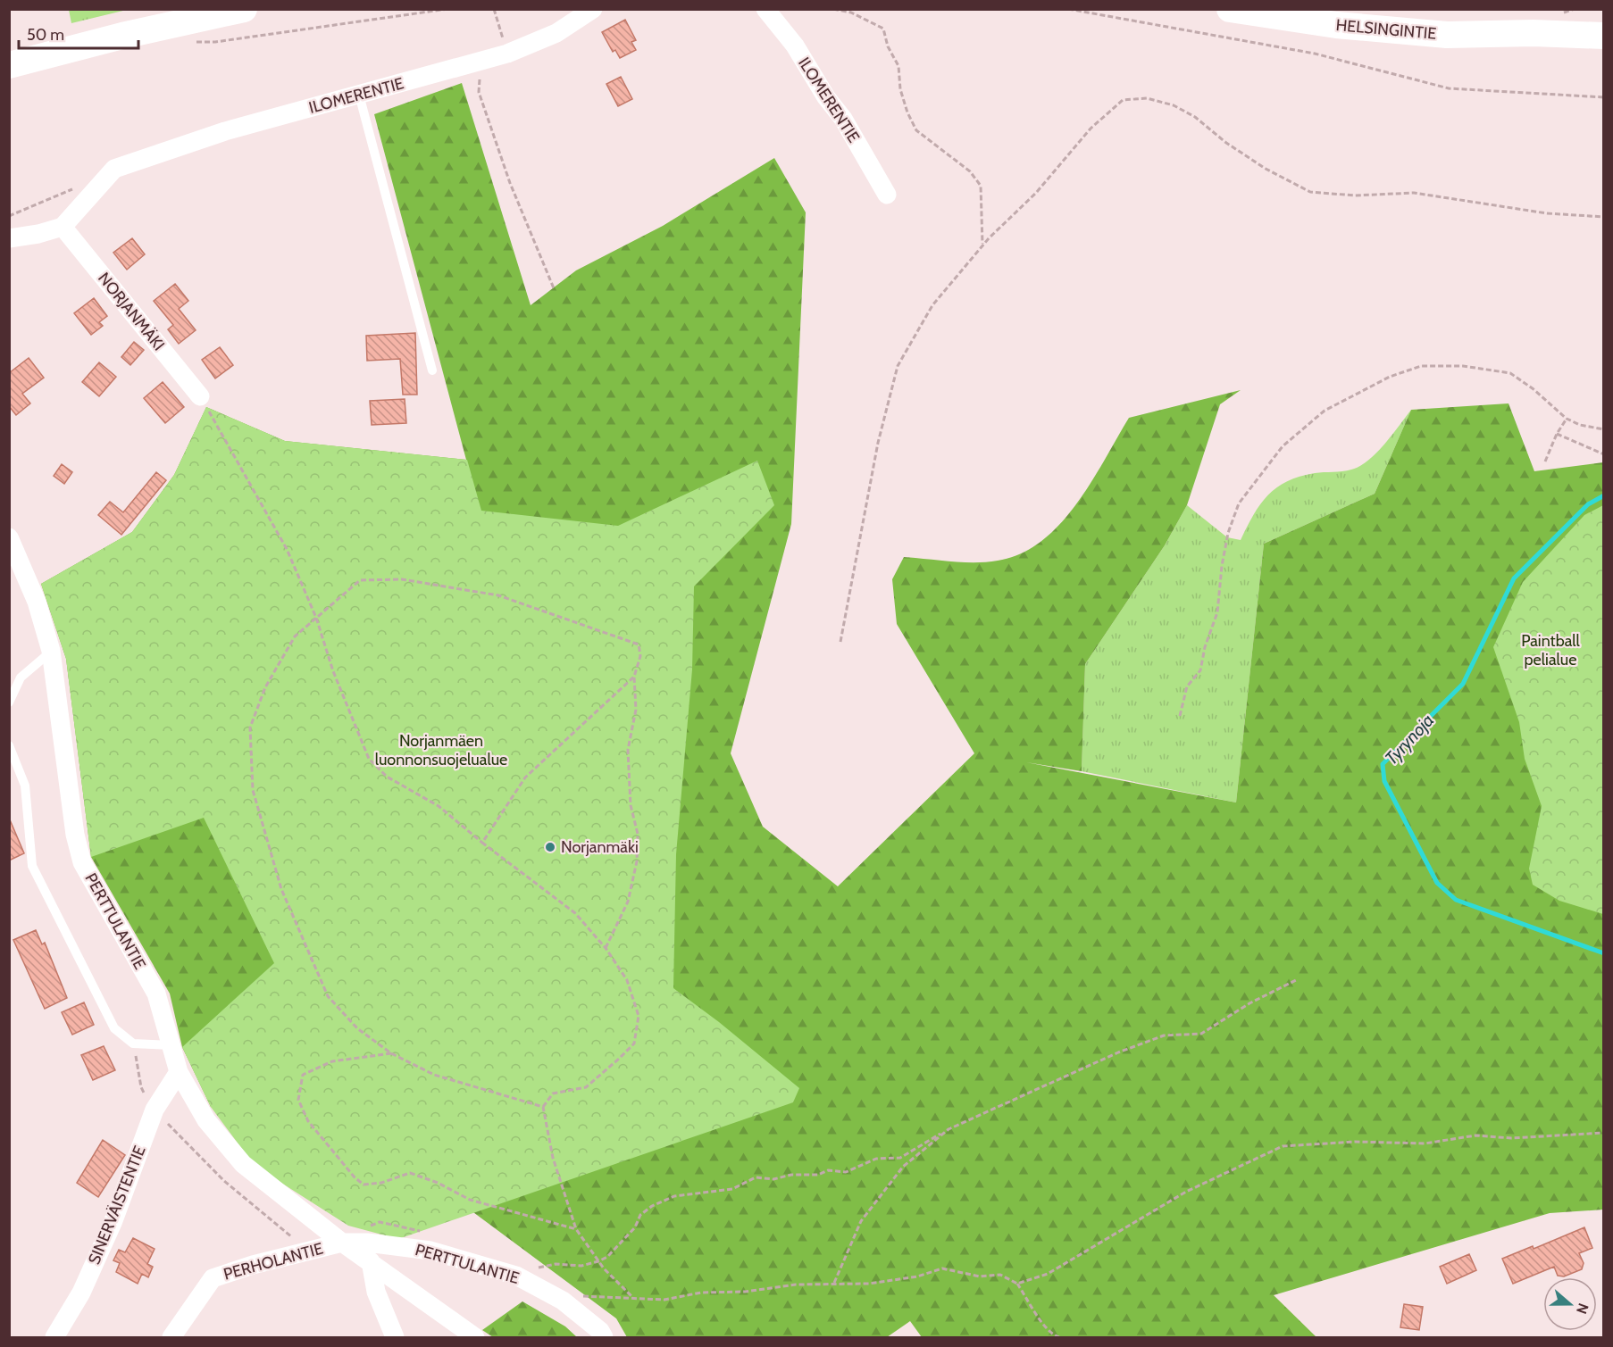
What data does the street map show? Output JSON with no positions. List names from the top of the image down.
{
  "streets": {
    "main road": ["HELSINGINTIE"],
    "street": [
      "ILOMERENTIE",
      "NORJANMÄKI",
      "PERTTULANTIE",
      "SINERVÄISTENTIE",
      "PERHOLANTIE"
    ]
  },
  "crossings": [
    ["ILOMERENTIE", "NORJANMÄKI"],
    ["PERTTULANTIE", "SINERVÄISTENTIE"],
    ["PERTTULANTIE", "PERHOLANTIE"]
  ],
  "water": ["Tyrynoja"],
  "parks": ["Paintball pelialue", "Norjanmäen luonnonsuojelualue"],
  "places": ["Norjanmäki"],
  "scale_bar": "50 m",
  "north": "right"
}
